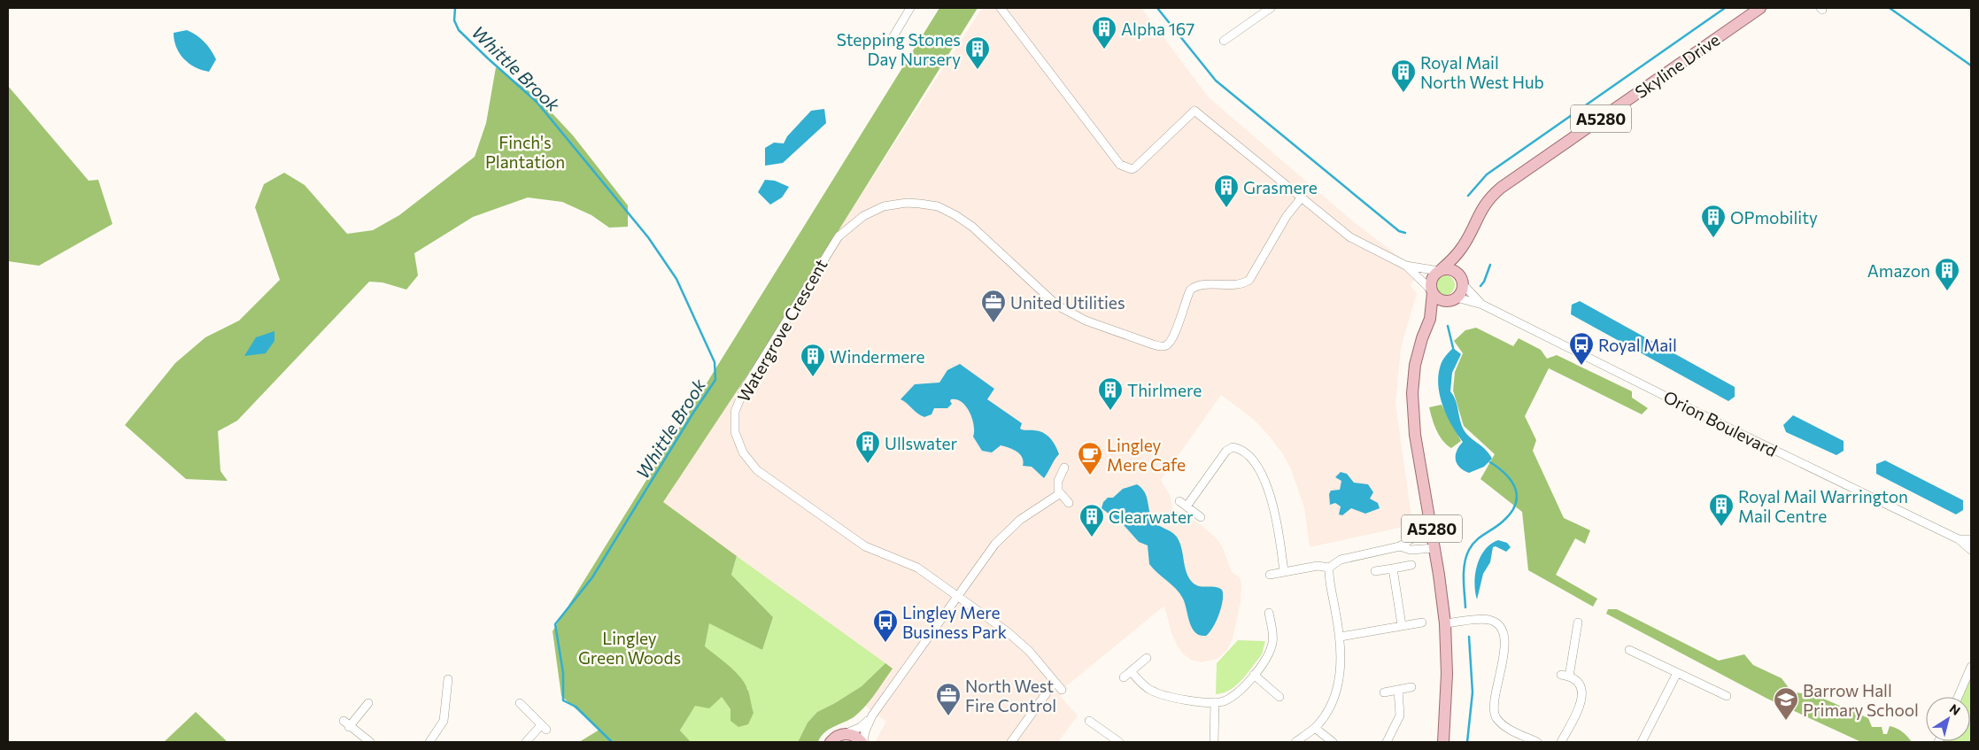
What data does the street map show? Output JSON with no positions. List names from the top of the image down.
{
  "streets": {
    "main road": ["Skyline Drive", "A5280"],
    "street": ["Watergrove Crescent", "Orion Boulevard"]
  },
  "crossings": [
    ["Skyline Drive", "A5280"],
    ["Skyline Drive", "Orion Boulevard"],
    ["A5280", "Orion Boulevard"]
  ],
  "water": ["Whittle Brook"],
  "parks": ["Finch's Plantation", "Lingley Green Woods"],
  "places": {
    "building": [
      "Alpha 167",
      "Stepping Stones Day Nursery",
      "Royal Mail North West Hub",
      "Grasmere",
      "OPmobility",
      "Amazon",
      "Windermere",
      "Thirlmere",
      "Ullswater",
      "Royal Mail Warrington Mail Centre",
      "Clearwater"
    ],
    "office": ["United Utilities", "North West Fire Control"],
    "bus stop": ["Royal Mail", "Lingley Mere Business Park"],
    "cafe": ["Lingley Mere Cafe"],
    "school or university": ["Barrow Hall Primary School"]
  },
  "north": "top right"
}
